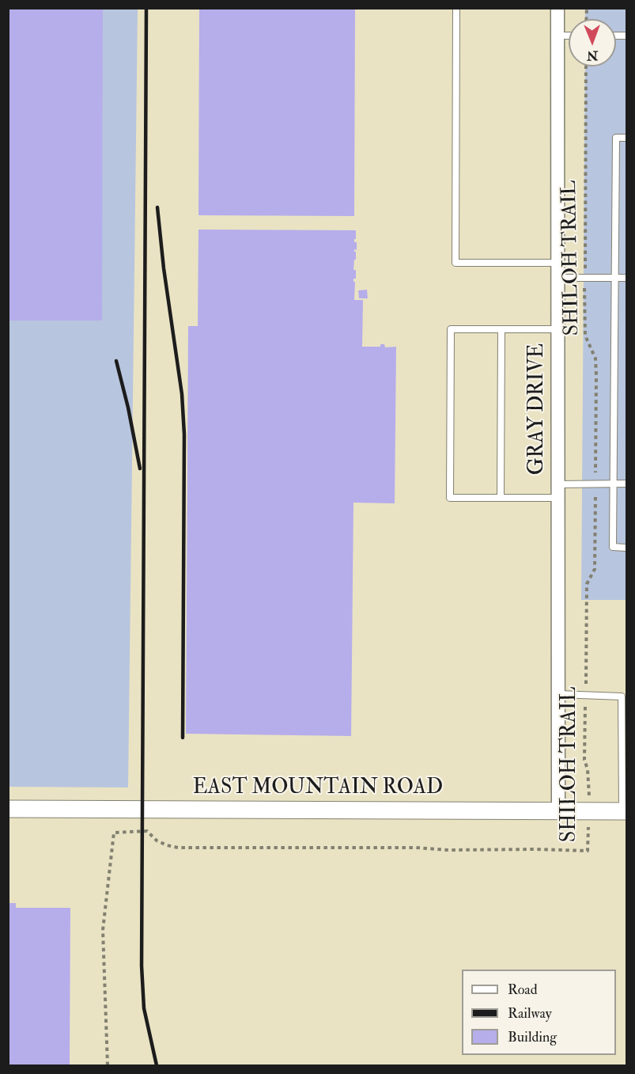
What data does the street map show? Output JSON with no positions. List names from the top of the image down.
{
  "streets": {
    "street": ["GRAY DRIVE", "EAST MOUNTAIN ROAD"],
    "path": ["SHILOH TRAIL"]
  },
  "crossings": [
    ["SHILOH TRAIL", "EAST MOUNTAIN ROAD"],
    ["GRAY DRIVE", "EAST MOUNTAIN ROAD"]
  ],
  "legend": ["Road", "Railway", "Building"],
  "north": "bottom"
}
